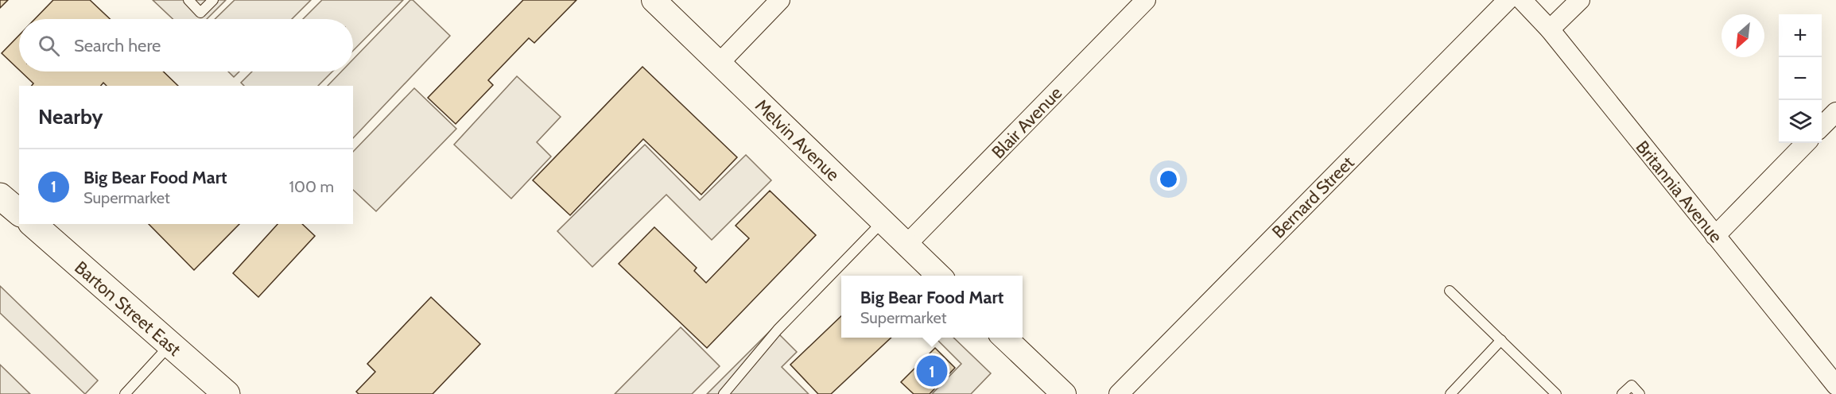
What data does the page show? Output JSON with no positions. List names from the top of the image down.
{
  "streets": {
    "main road": ["Barton Street East"],
    "street": [
      "Blair Avenue",
      "Melvin Avenue",
      "Britannia Avenue",
      "Bernard Street"
    ]
  },
  "crossings": [
    ["Blair Avenue", "Melvin Avenue"]
  ],
  "north": "bottom left",
  "page": {
    "map_buttons": ["+", "−"],
    "search": "Search here",
    "heading": "Nearby",
    "list": [
      {
        "mark": "1",
        "name": "Big Bear Food Mart",
        "note": "Supermarket",
        "value": "100 m"
      }
    ],
    "popup": ["Big Bear Food Mart", "Supermarket"],
    "pins": "1"
  }
}
